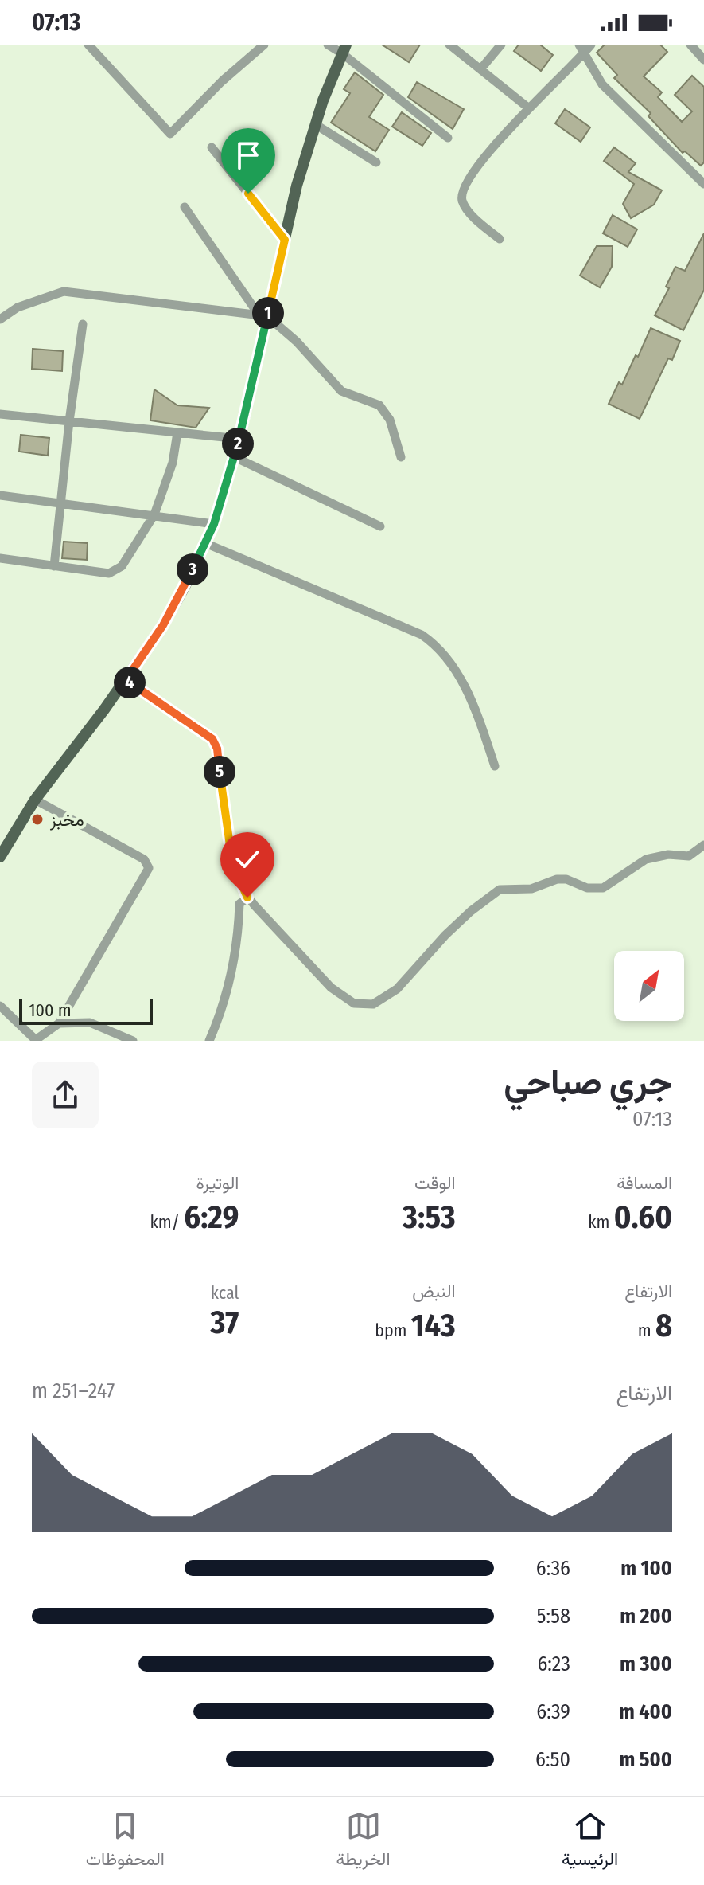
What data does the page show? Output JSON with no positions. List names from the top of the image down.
{
  "places": ["مخبز"],
  "scale_bar": "100 m",
  "north": "top right",
  "page": {
    "status": "07:13",
    "pins": [
      "1",
      "2",
      "3",
      "4",
      "5"
    ],
    "scale": "100 m",
    "heading": ["جري صباحي", "07:13"],
    "stats": [
      ["المسافة", "0.60 km"],
      ["الوقت", "3:53"],
      ["الوتيرة", "6:29 /km"],
      ["الارتفاع", "8 m"],
      ["النبض", "143 bpm"],
      ["kcal", "37"]
    ],
    "chart": ["الارتفاع", "247–251 m"],
    "list": [
      {
        "name": "100 m",
        "note": "6:36"
      },
      {
        "name": "200 m",
        "note": "5:58"
      },
      {
        "name": "300 m",
        "note": "6:23"
      },
      {
        "name": "400 m",
        "note": "6:39"
      },
      {
        "name": "500 m",
        "note": "6:50"
      }
    ],
    "tabs": ["الرئيسية", "الخريطة", "المحفوظات"]
  }
}
